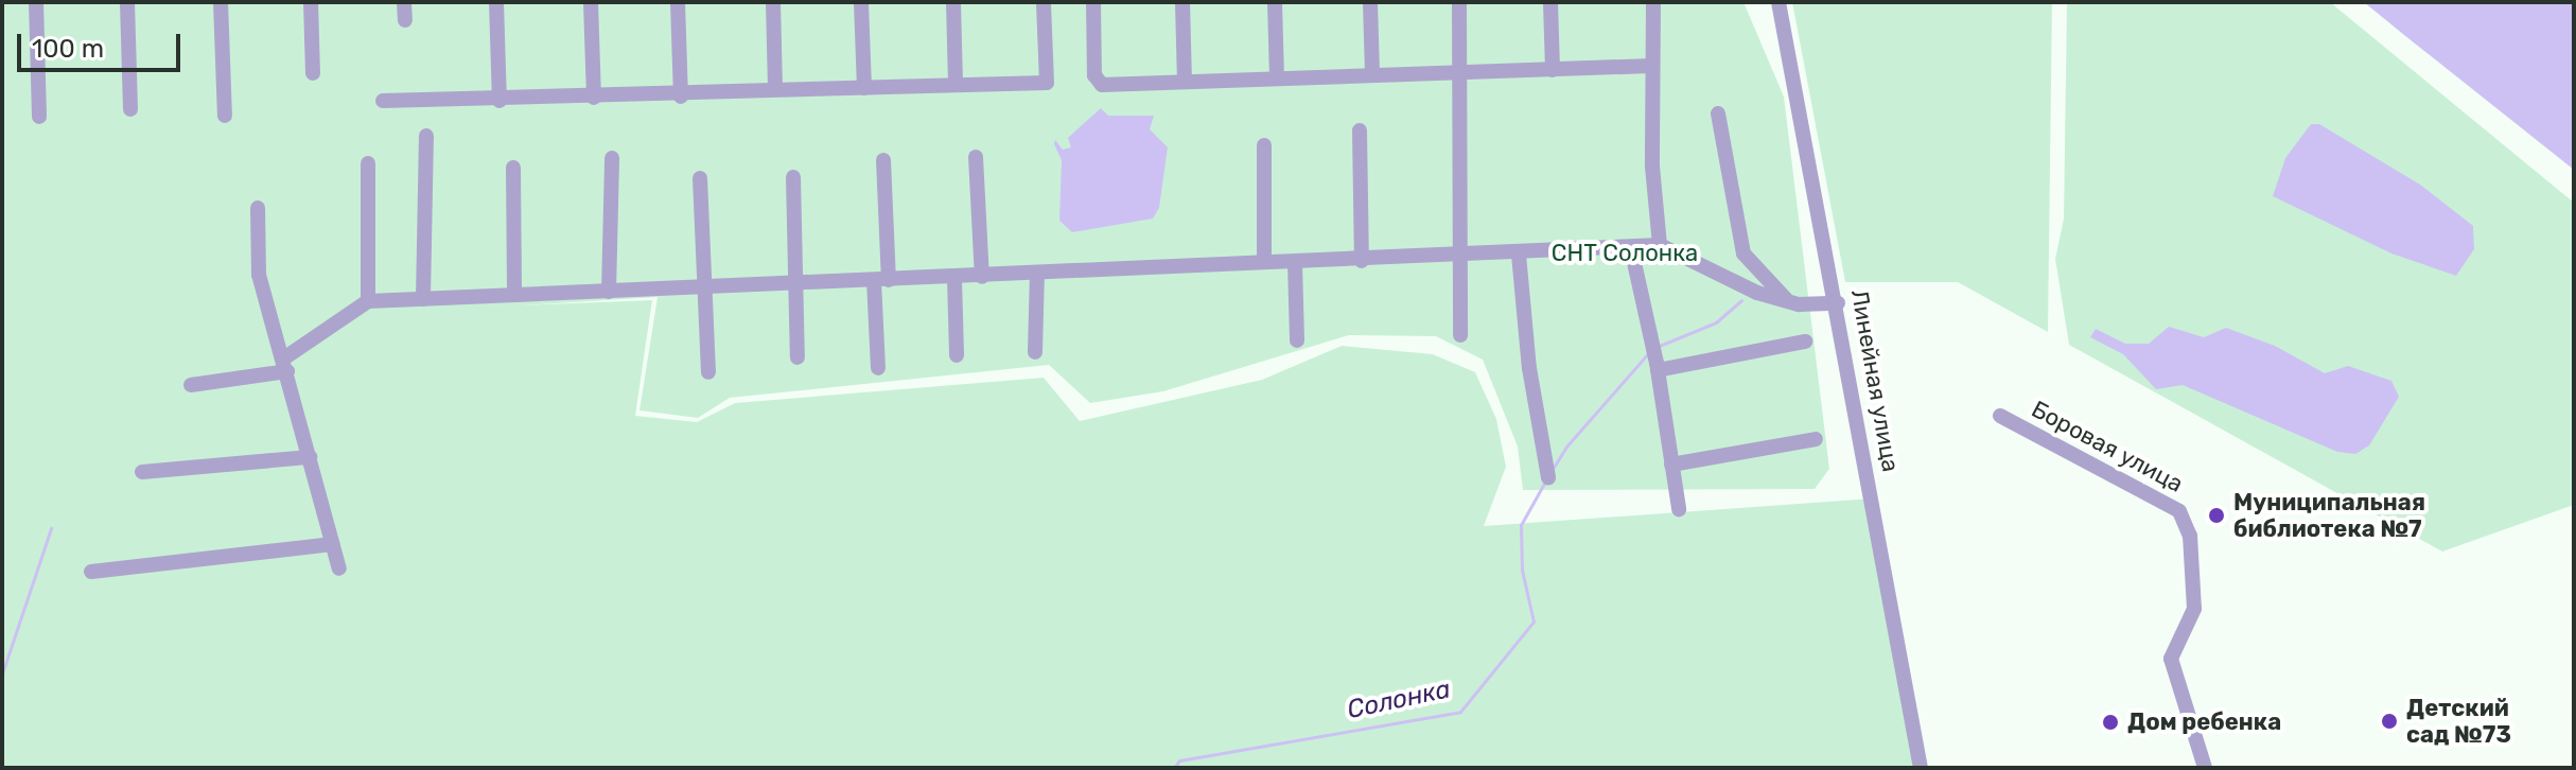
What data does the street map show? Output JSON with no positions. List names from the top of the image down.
{
  "streets": {
    "street": ["Линейная улица", "Боровая улица"]
  },
  "water": ["Солонка"],
  "parks": ["СНТ Солонка"],
  "places": ["Муниципальная библиотека №7", "Детский сад №73", "Дом ребенка"],
  "scale_bar": "100 m"
}
